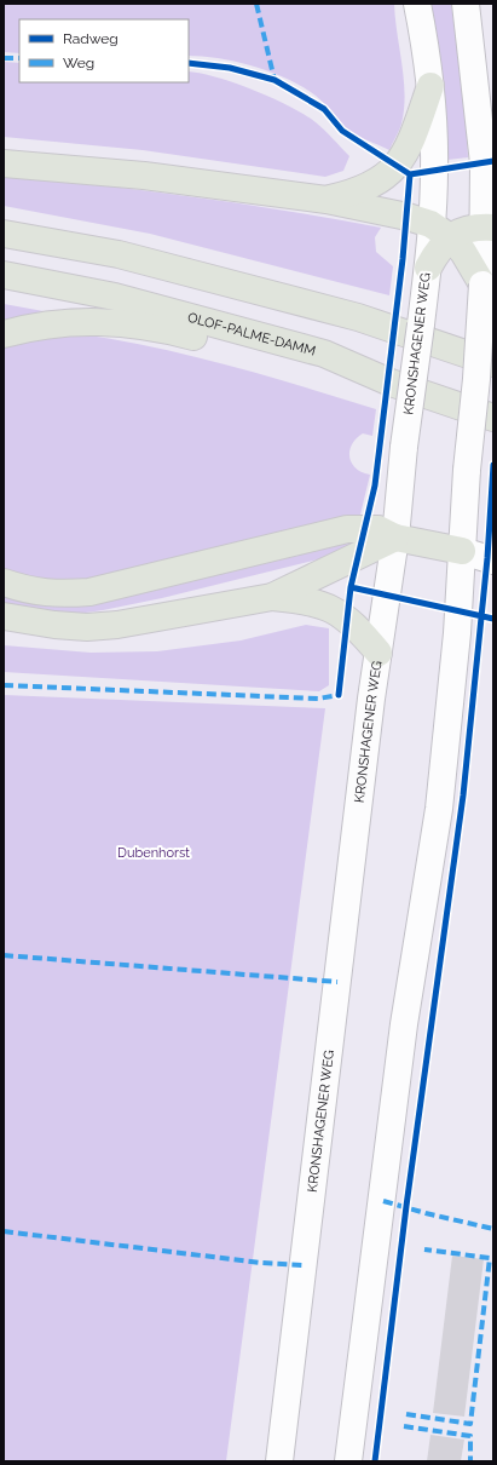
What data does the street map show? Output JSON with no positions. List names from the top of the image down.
{
  "streets": {
    "highway": ["OLOF-PALME-DAMM"],
    "main road": ["KRONSHAGENER WEG"]
  },
  "parks": ["Dubenhorst"],
  "legend": ["Radweg", "Weg"]
}
